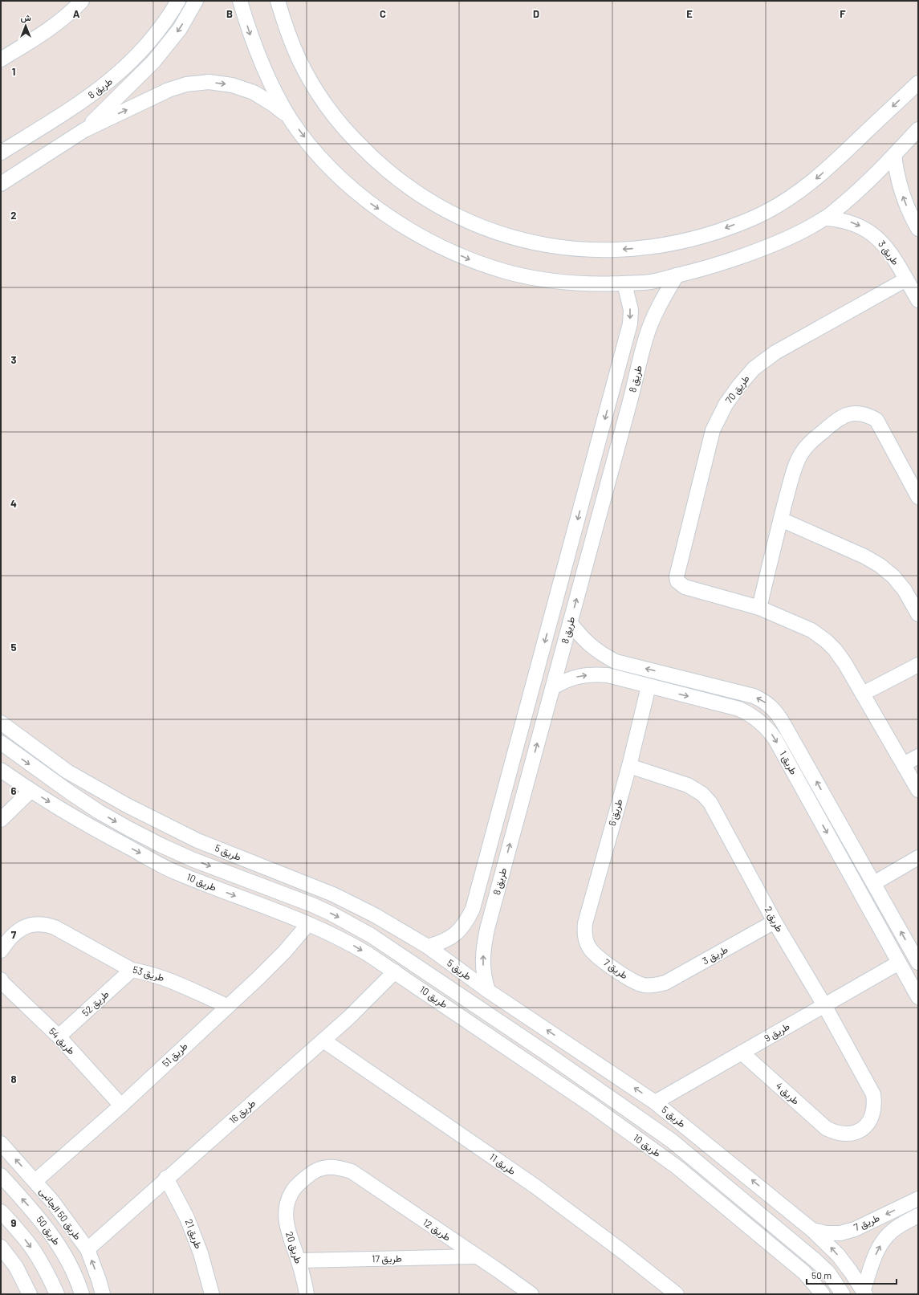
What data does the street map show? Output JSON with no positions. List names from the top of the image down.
{
  "streets": {
    "street": [
      "طريق 8",
      "طريق 3",
      "طريق 70",
      "طريق 1",
      "طريق 6",
      "طريق 5",
      "طريق 10",
      "طريق 2",
      "طريق 7",
      "طريق 53",
      "طريق 52",
      "طريق 9",
      "طريق 54",
      "طريق 51",
      "طريق 4",
      "طريق 16",
      "طريق 11",
      "طريق 50 الجانبى",
      "طريق 12",
      "طريق 50",
      "طريق 21",
      "طريق 20",
      "طريق 17"
    ]
  },
  "crossings": [
    ["طريق 8", "طريق 1"],
    ["طريق 8", "طريق 5"],
    ["طريق 3", "طريق 70"],
    ["طريق 3", "طريق 2"],
    ["طريق 3", "طريق 7"],
    ["طريق 1", "طريق 6"],
    ["طريق 1", "طريق 9"],
    ["طريق 6", "طريق 2"],
    ["طريق 6", "طريق 7"],
    ["طريق 5", "طريق 7"],
    ["طريق 5", "طريق 9"],
    ["طريق 10", "طريق 51"],
    ["طريق 10", "طريق 16"],
    ["طريق 2", "طريق 9"],
    ["طريق 2", "طريق 4"],
    ["طريق 53", "طريق 52"],
    ["طريق 53", "طريق 51"],
    ["طريق 52", "طريق 54"],
    ["طريق 9", "طريق 4"],
    ["طريق 54", "طريق 51"],
    ["طريق 51", "طريق 50 الجانبى"],
    ["طريق 16", "طريق 11"],
    ["طريق 16", "طريق 50 الجانبى"],
    ["طريق 16", "طريق 21"],
    ["طريق 12", "طريق 20"],
    ["طريق 12", "طريق 17"],
    ["طريق 20", "طريق 17"]
  ],
  "one_way": ["طريق 3", "طريق 10"],
  "scale_bar": "50 m",
  "north": "top",
  "grid": {
    "columns": [
      "A",
      "B",
      "C",
      "D",
      "E",
      "F"
    ],
    "rows": [
      "1",
      "2",
      "3",
      "4",
      "5",
      "6",
      "7",
      "8",
      "9"
    ]
  }
}
